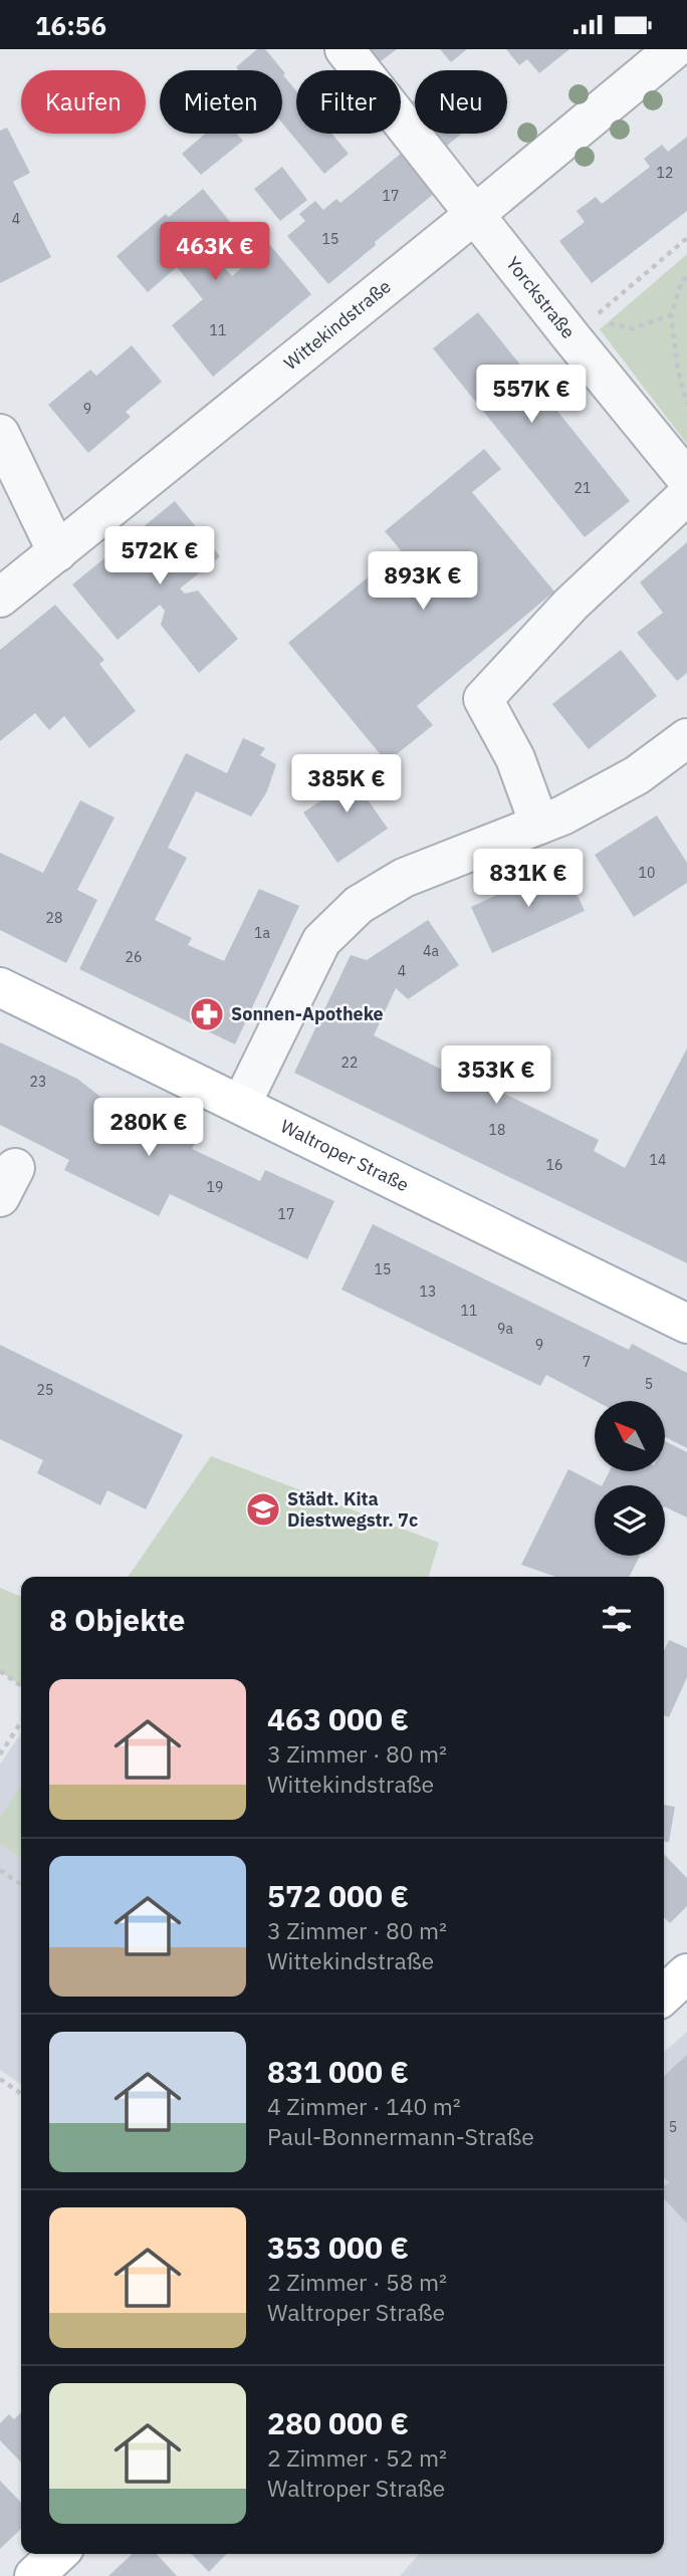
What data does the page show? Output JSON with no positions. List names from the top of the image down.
{
  "streets": {
    "main road": ["Waltroper Straße"],
    "street": ["Yorckstraße", "Wittekindstraße"]
  },
  "crossings": [
    ["Yorckstraße", "Wittekindstraße"]
  ],
  "places": {
    "pharmacy": ["Sonnen-Apotheke"],
    "school or university": ["Städt. Kita Diestwegstr. 7c"]
  },
  "house_numbers": [
    "12",
    "17",
    "4",
    "15",
    "11",
    "9",
    "21",
    "10",
    "28",
    "1a",
    "4a",
    "26",
    "4",
    "22",
    "23",
    "18",
    "14",
    "16",
    "19",
    "17",
    "15",
    "13",
    "11",
    "9a",
    "9",
    "7",
    "5",
    "25",
    "5"
  ],
  "north": "top left",
  "page": {
    "status": "16:56",
    "chip": [
      "Kaufen",
      "Mieten",
      "Filter",
      "Neu"
    ],
    "price": [
      "463K €",
      "557K €",
      "572K €",
      "893K €",
      "385K €",
      "831K €",
      "353K €",
      "280K €"
    ],
    "heading": "8 Objekte",
    "list": [
      {
        "name": "463 000 €",
        "note": "3 Zimmer · 80 m² · Wittekindstraße"
      },
      {
        "name": "572 000 €",
        "note": "3 Zimmer · 80 m² · Wittekindstraße"
      },
      {
        "name": "831 000 €",
        "note": "4 Zimmer · 140 m² · Paul-Bonnermann-Straße"
      },
      {
        "name": "353 000 €",
        "note": "2 Zimmer · 58 m² · Waltroper Straße"
      },
      {
        "name": "280 000 €",
        "note": "2 Zimmer · 52 m² · Waltroper Straße"
      }
    ]
  }
}
